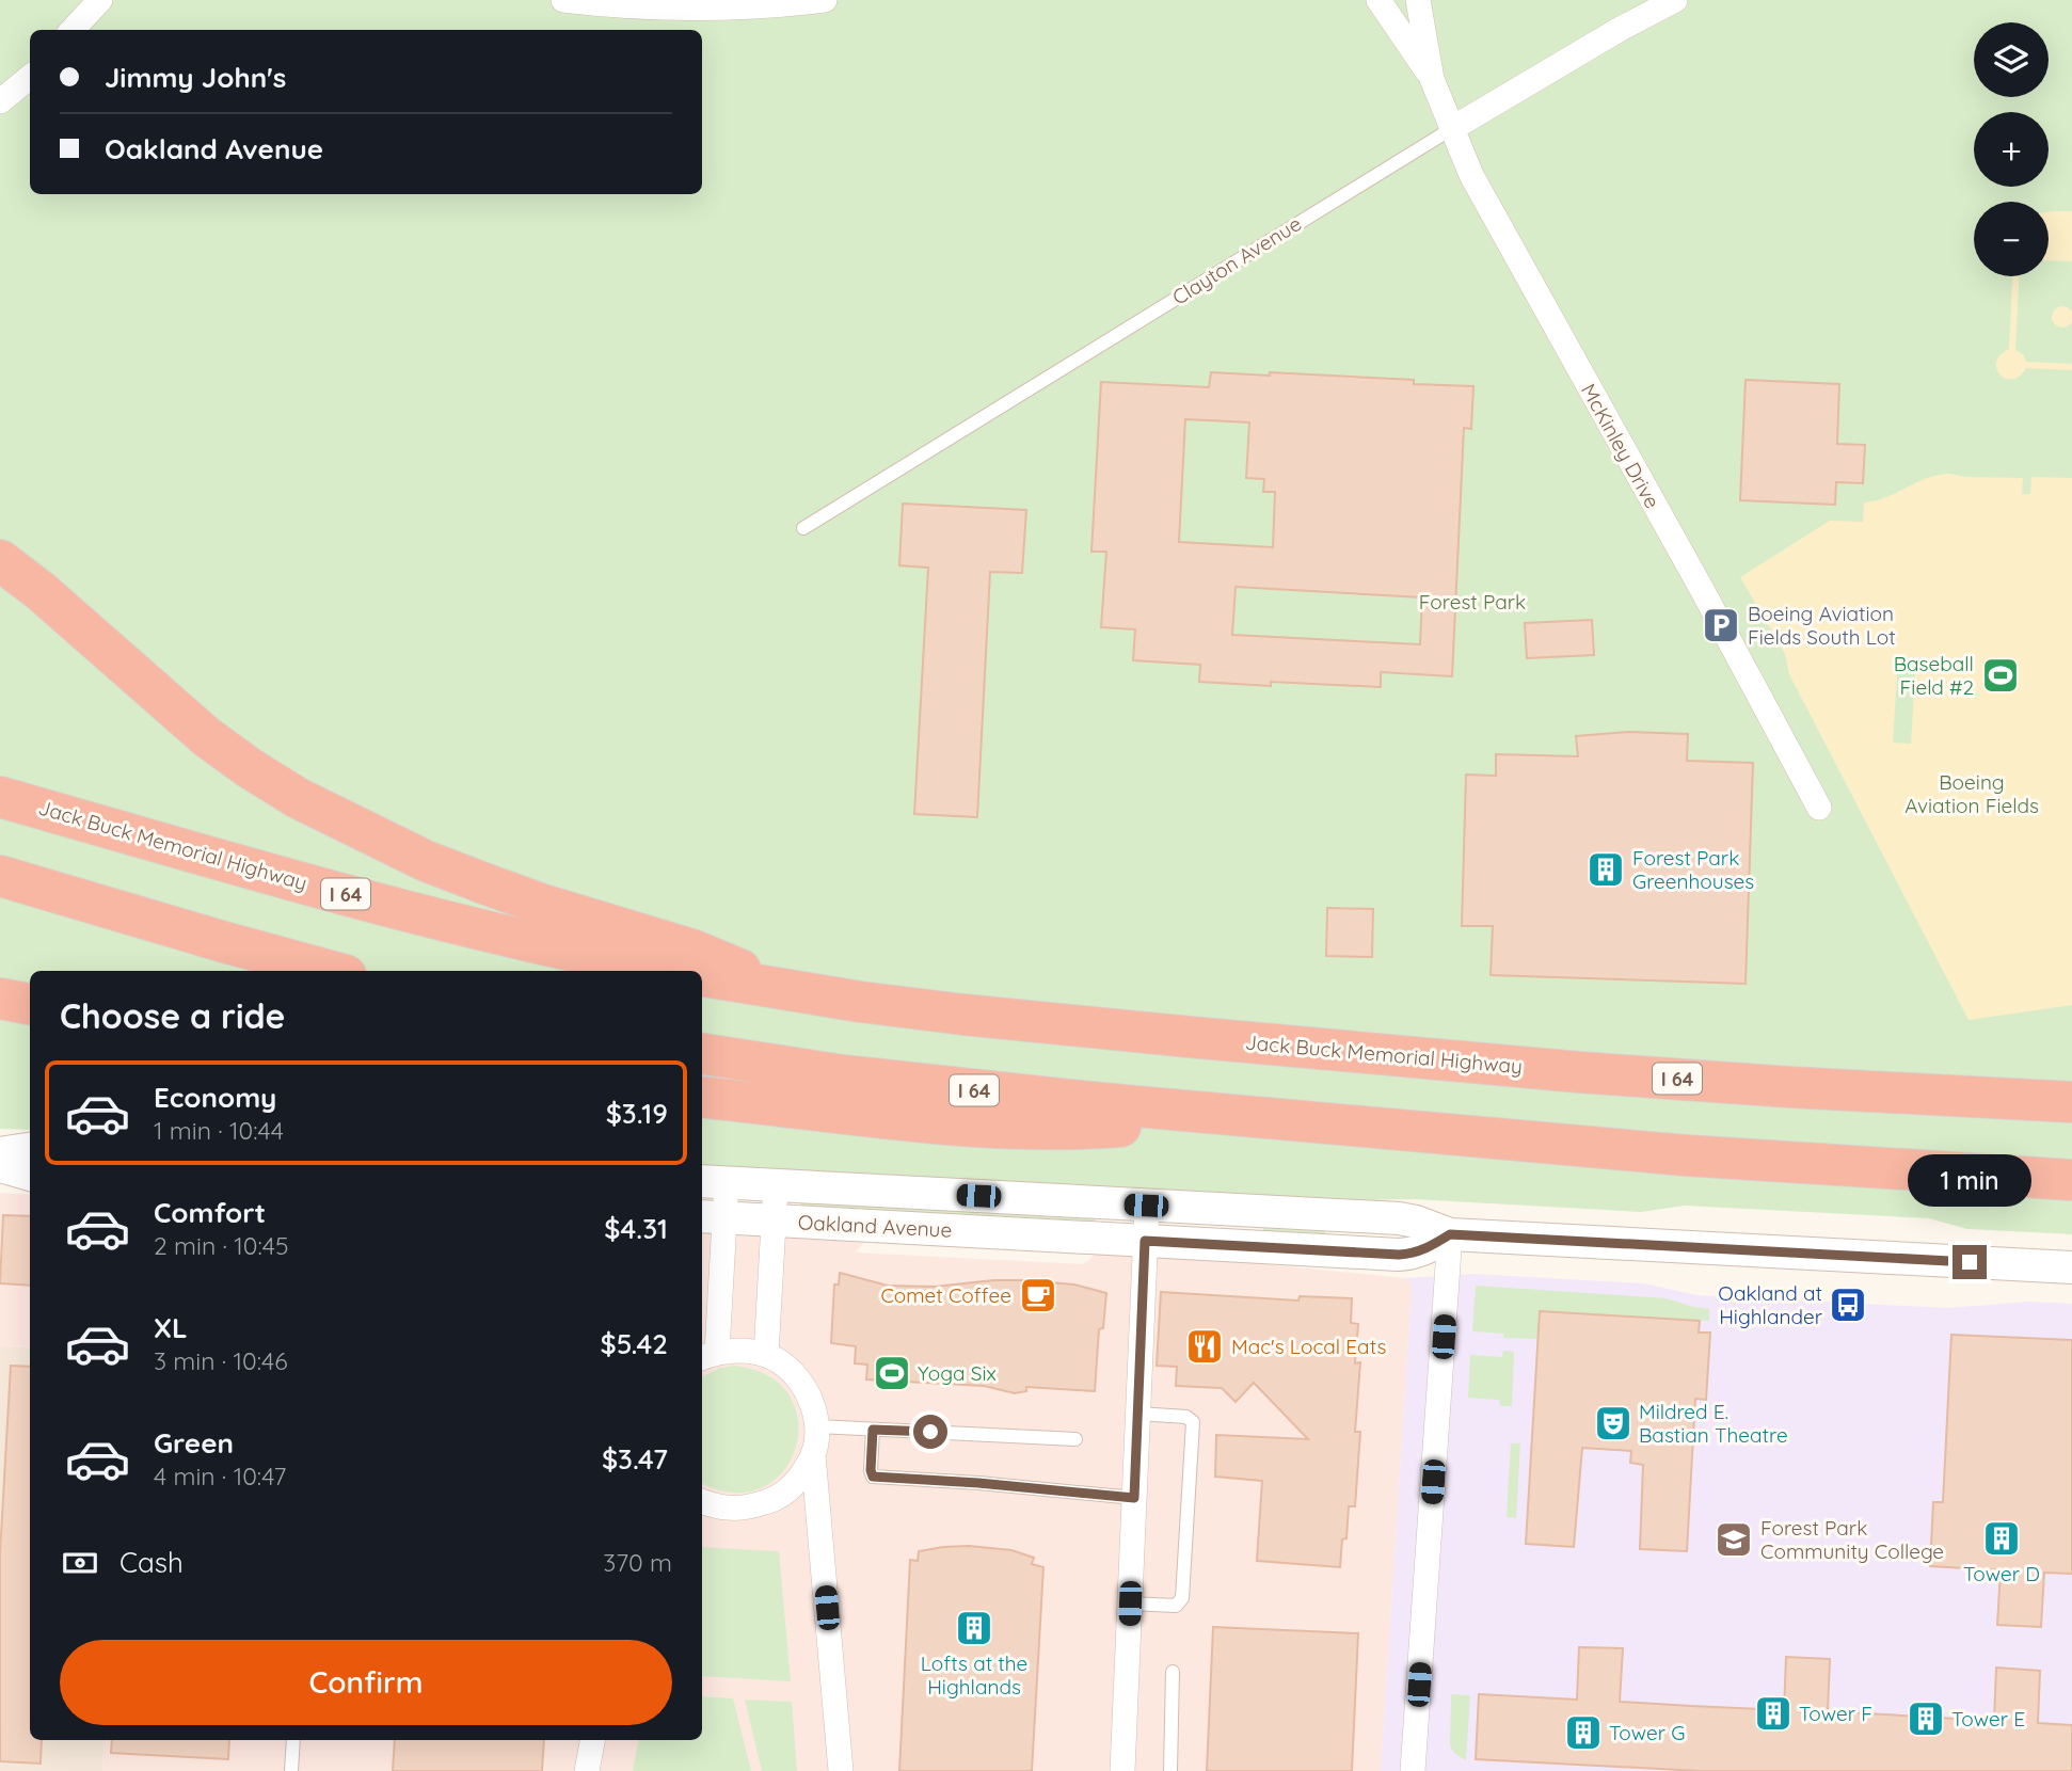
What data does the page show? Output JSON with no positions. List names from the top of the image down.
{
  "streets": {
    "highway": ["Jack Buck Memorial Highway", "I 64"],
    "street": ["Clayton Avenue", "McKinley Drive", "Oakland Avenue"]
  },
  "crossings": [
    ["Clayton Avenue", "McKinley Drive"]
  ],
  "parks": ["Forest Park", "Boeing Aviation Fields"],
  "places": {
    "parking": ["Boeing Aviation Fields South Lot"],
    "sports": ["Baseball Field #2", "Yoga Six"],
    "building": [
      "Forest Park Greenhouses",
      "Tower D",
      "Lofts at the Highlands",
      "Tower F",
      "Tower E",
      "Tower G"
    ],
    "cafe": ["Comet Coffee"],
    "bus stop": ["Oakland at Highlander"],
    "restaurant": ["Mac's Local Eats"],
    "theatre": ["Mildred E. Bastian Theatre"],
    "school or university": ["Forest Park Community College"]
  },
  "page": {
    "map_buttons": ["+", "−"],
    "banner": ["Jimmy John's", "Oakland Avenue"],
    "heading": "Choose a ride",
    "list": [
      {
        "name": "Economy",
        "note": "1 min · 10:44",
        "value": "$3.19"
      },
      {
        "name": "Comfort",
        "note": "2 min · 10:45",
        "value": "$4.31"
      },
      {
        "name": "XL",
        "note": "3 min · 10:46",
        "value": "$5.42"
      },
      {
        "name": "Green",
        "note": "4 min · 10:47",
        "value": "$3.47"
      }
    ],
    "bubble": "1 min",
    "pay": ["Cash", "370 m"],
    "buttons": "Confirm"
  }
}
